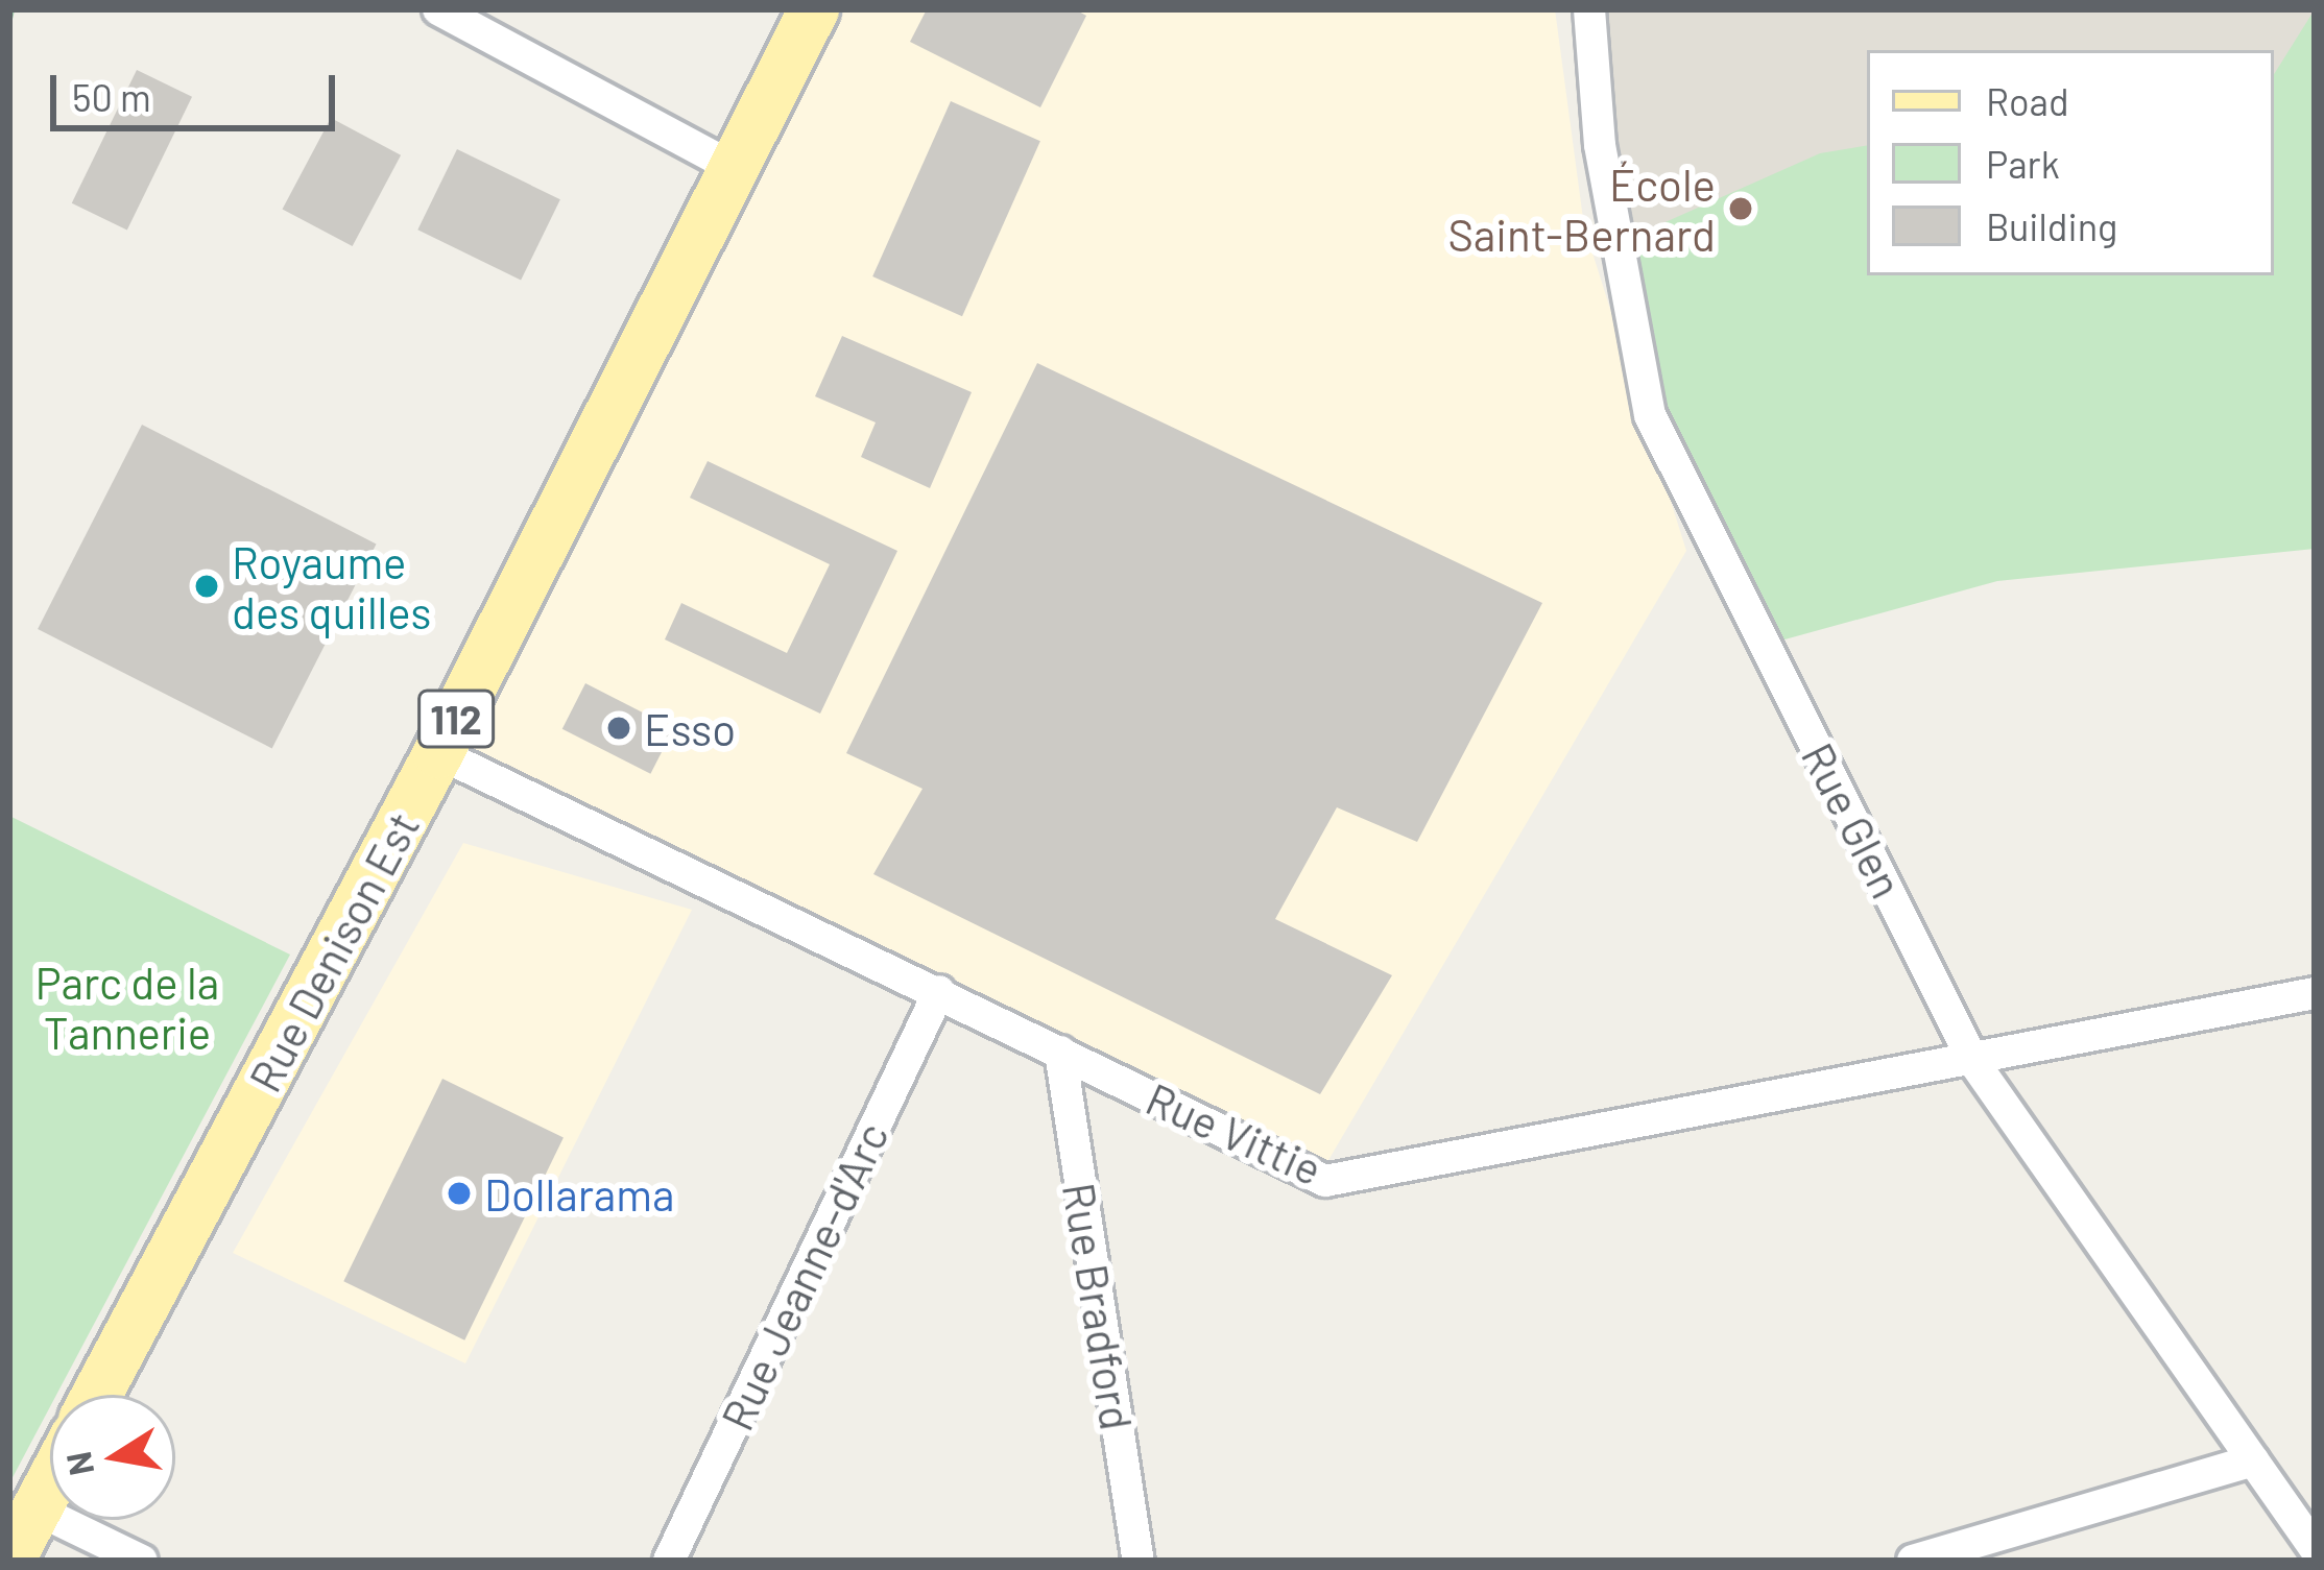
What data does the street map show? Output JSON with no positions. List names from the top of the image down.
{
  "streets": {
    "main road": ["112", "Rue Denison Est"],
    "street": [
      "Rue Glen",
      "Rue Vittie",
      "Rue Jeanne-d'Arc",
      "Rue Bradford"
    ]
  },
  "crossings": [
    ["Rue Glen", "Rue Vittie"],
    ["Rue Denison Est", "Rue Vittie"],
    ["Rue Vittie", "Rue Jeanne-d'Arc"],
    ["Rue Vittie", "Rue Bradford"]
  ],
  "parks": ["Parc de la Tannerie"],
  "places": [
    "École Saint-Bernard",
    "Royaume des quilles",
    "Esso",
    "Dollarama"
  ],
  "legend": ["Road", "Park", "Building"],
  "scale_bar": "50 m",
  "north": "left"
}
